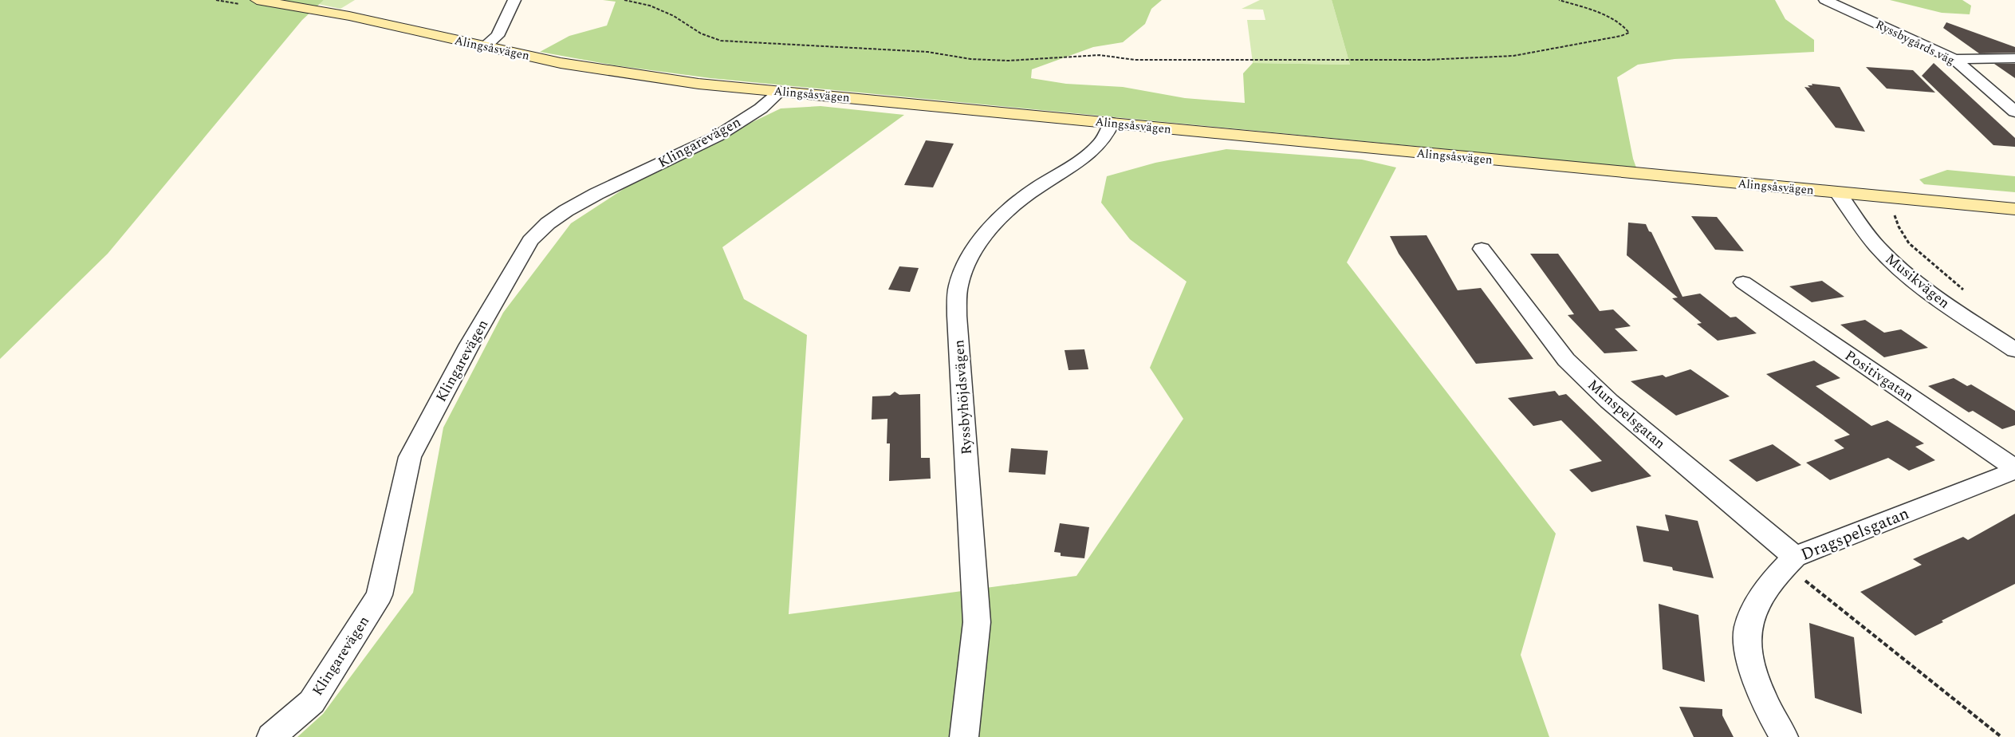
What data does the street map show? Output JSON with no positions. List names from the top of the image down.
{
  "streets": {
    "main road": ["Alingsåsvägen"],
    "street": [
      "Ryssbygårds väg",
      "Klingarevägen",
      "Musikvägen",
      "Positivgatan",
      "Ryssbyhöjdsvägen",
      "Munspelsgatan",
      "Dragspelsgatan"
    ]
  },
  "crossings": [
    ["Alingsåsvägen", "Klingarevägen"],
    ["Alingsåsvägen", "Musikvägen"],
    ["Alingsåsvägen", "Ryssbyhöjdsvägen"],
    ["Positivgatan", "Dragspelsgatan"],
    ["Munspelsgatan", "Dragspelsgatan"]
  ]
}
